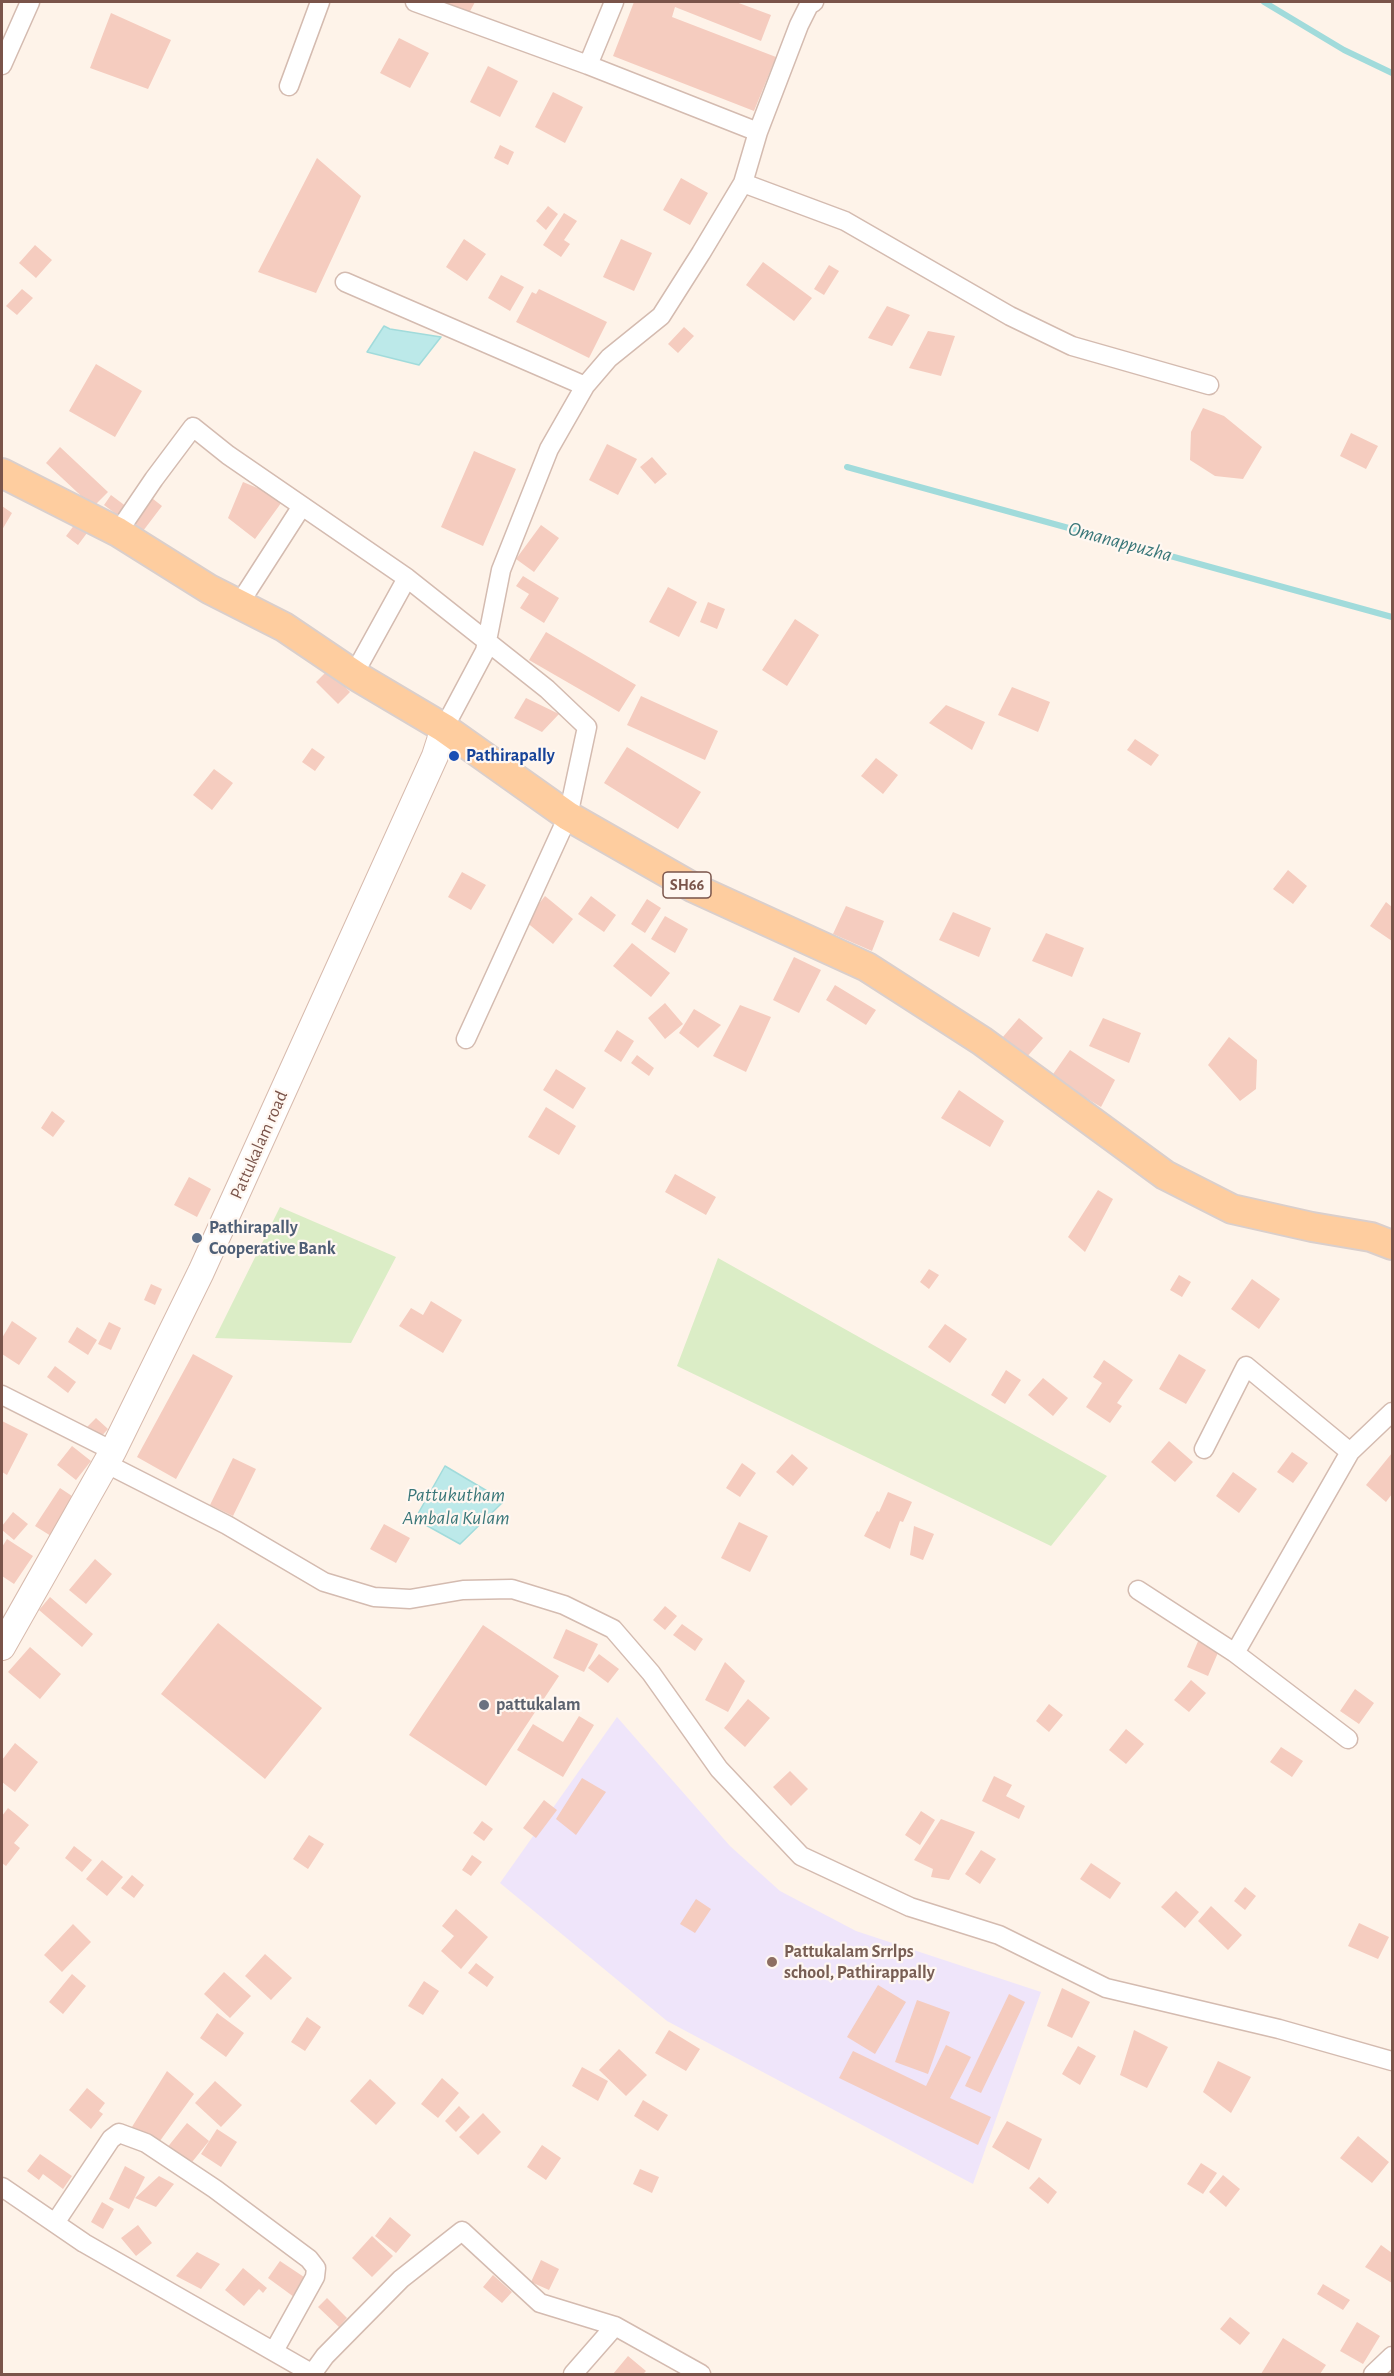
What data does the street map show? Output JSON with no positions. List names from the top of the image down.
{
  "streets": {
    "main road": ["SH66", "Pattukalam road"]
  },
  "crossings": [
    ["SH66", "Pattukalam road"]
  ],
  "water": ["Omanappuzha", "Pattukutham Ambala Kulam"],
  "places": [
    "Pathirapally",
    "Pathirapally Cooperative Bank",
    "pattukalam",
    "Pattukalam Srrlps school, Pathirappally"
  ]
}
